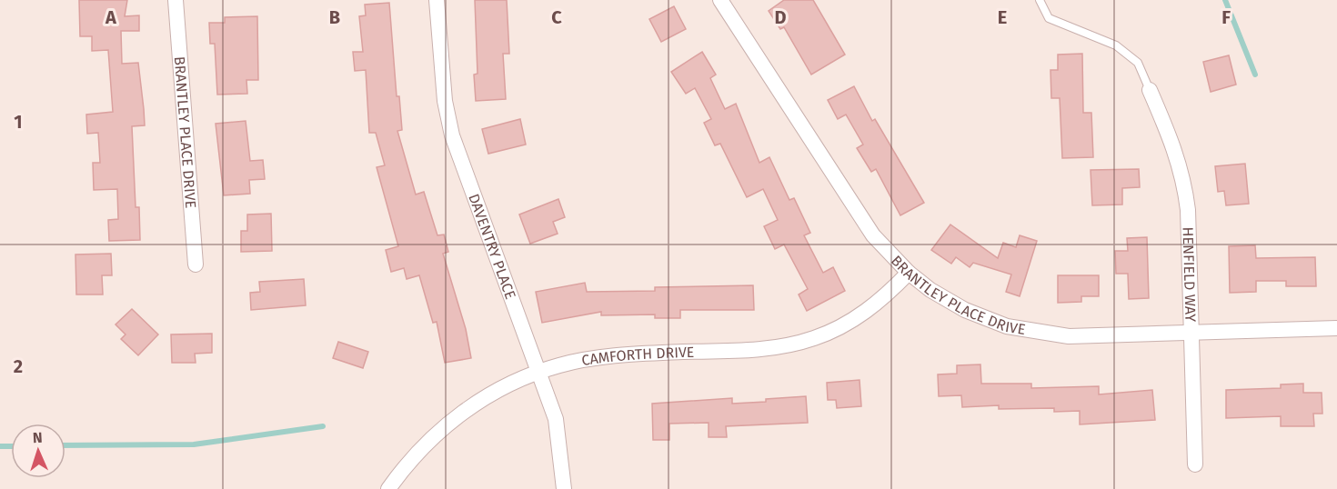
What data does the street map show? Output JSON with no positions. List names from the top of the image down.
{
  "streets": {
    "street": [
      "BRANTLEY PLACE DRIVE",
      "DAVENTRY PLACE",
      "HENFIELD WAY",
      "CAMFORTH DRIVE"
    ]
  },
  "crossings": [
    ["BRANTLEY PLACE DRIVE", "HENFIELD WAY"],
    ["BRANTLEY PLACE DRIVE", "CAMFORTH DRIVE"],
    ["DAVENTRY PLACE", "CAMFORTH DRIVE"]
  ],
  "north": "top",
  "grid": {
    "columns": [
      "A",
      "B",
      "C",
      "D",
      "E",
      "F"
    ],
    "rows": ["1", "2"]
  }
}
